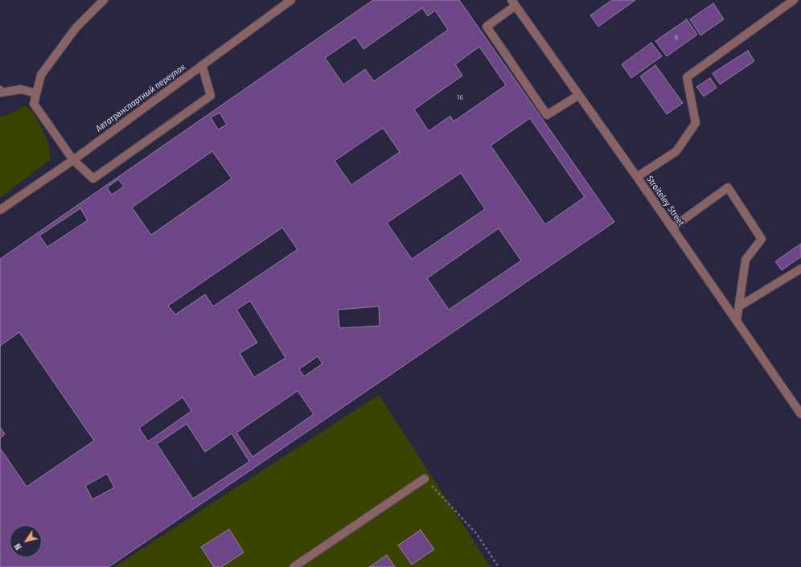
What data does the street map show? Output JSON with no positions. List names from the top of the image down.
{
  "streets": {
    "street": ["Автотранспортный переулок", "Stroiteley Street"]
  },
  "house_numbers": ["9", "16"],
  "north": "bottom left"
}
